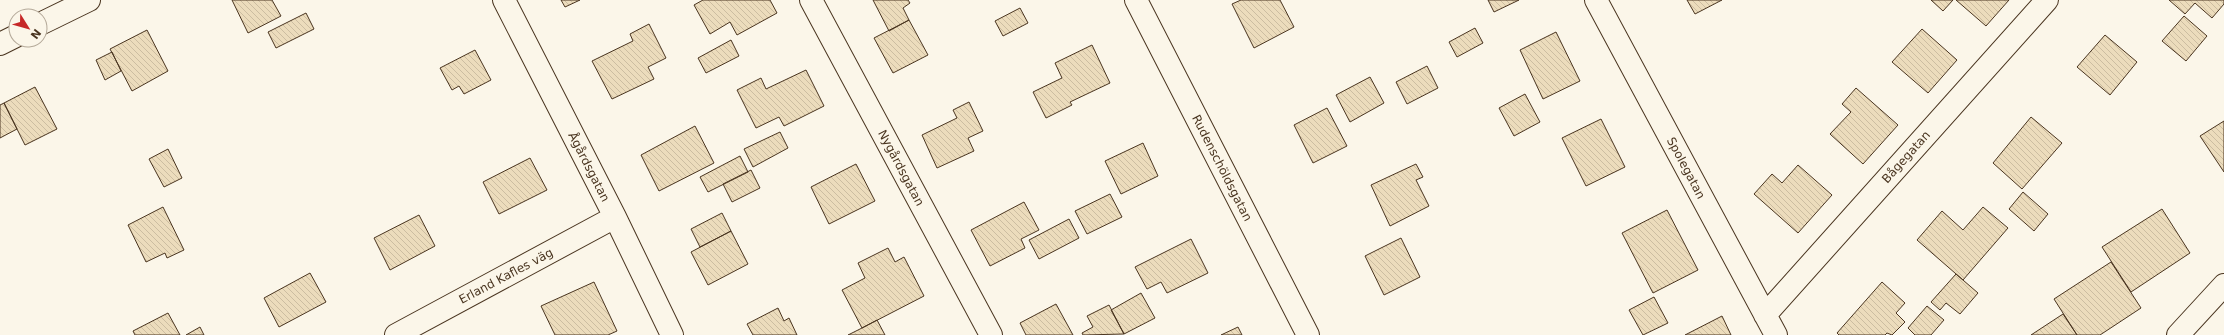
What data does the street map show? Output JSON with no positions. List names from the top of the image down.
{
  "streets": {
    "street": [
      "Bågegatan",
      "Ågårdsgatan",
      "Nygårdsgatan",
      "Rudenschöldsgatan",
      "Spolegatan",
      "Erland Kafles väg"
    ]
  },
  "crossings": [
    ["Bågegatan", "Spolegatan"],
    ["Ågårdsgatan", "Erland Kafles väg"]
  ],
  "north": "bottom right"
}
